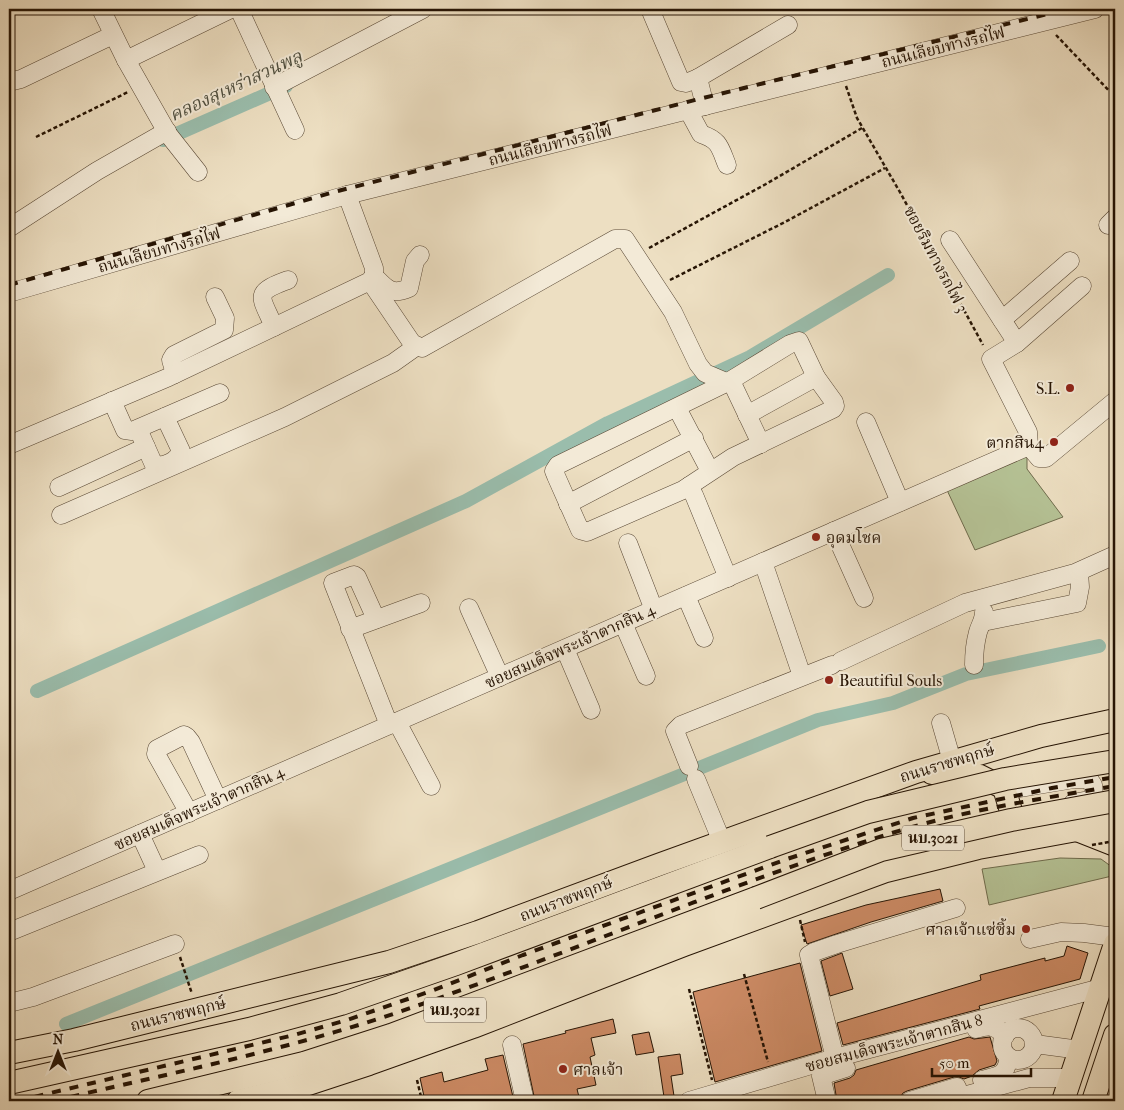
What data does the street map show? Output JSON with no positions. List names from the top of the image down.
{
  "streets": {
    "main road": ["ถนนราชพฤกษ์", "นบ.3021"],
    "street": ["ถนนเลียบทางรถไฟ", "ซอยสมเด็จพระเจ้าตากสิน 4", "ซอยสมเด็จพระเจ้าตากสิน 8"],
    "path": ["ซอยริมทางรถไฟ 3"]
  },
  "crossings": [
    ["ถนนเลียบทางรถไฟ", "ซอยริมทางรถไฟ 3"]
  ],
  "water": ["คลองสุเหร่าสวนพลู"],
  "places": [
    "S.L.",
    "ตากสิน4",
    "อุดมโชค",
    "Beautiful Souls",
    "ศาลเจ้าแซ่ซิ้ม",
    "ศาลเจ้า"
  ],
  "scale_bar": "50 m",
  "north": "top"
}
